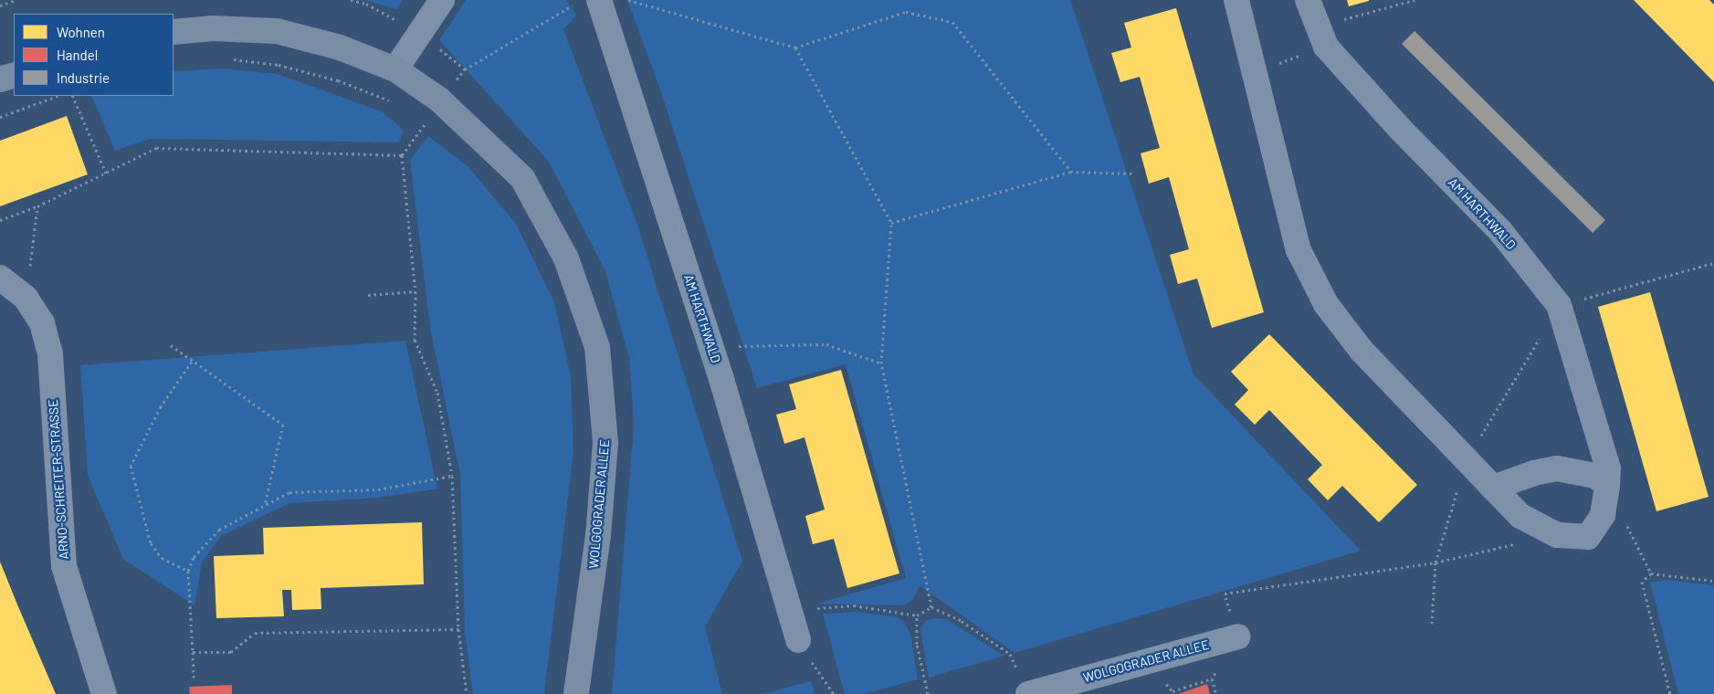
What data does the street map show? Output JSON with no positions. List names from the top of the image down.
{
  "streets": {
    "main road": ["WOLGOGRADER ALLEE"],
    "street": ["AM HARTHWALD", "ARNO-SCHREITER-STRASSE"]
  },
  "legend": ["Wohnen", "Handel", "Industrie"]
}
